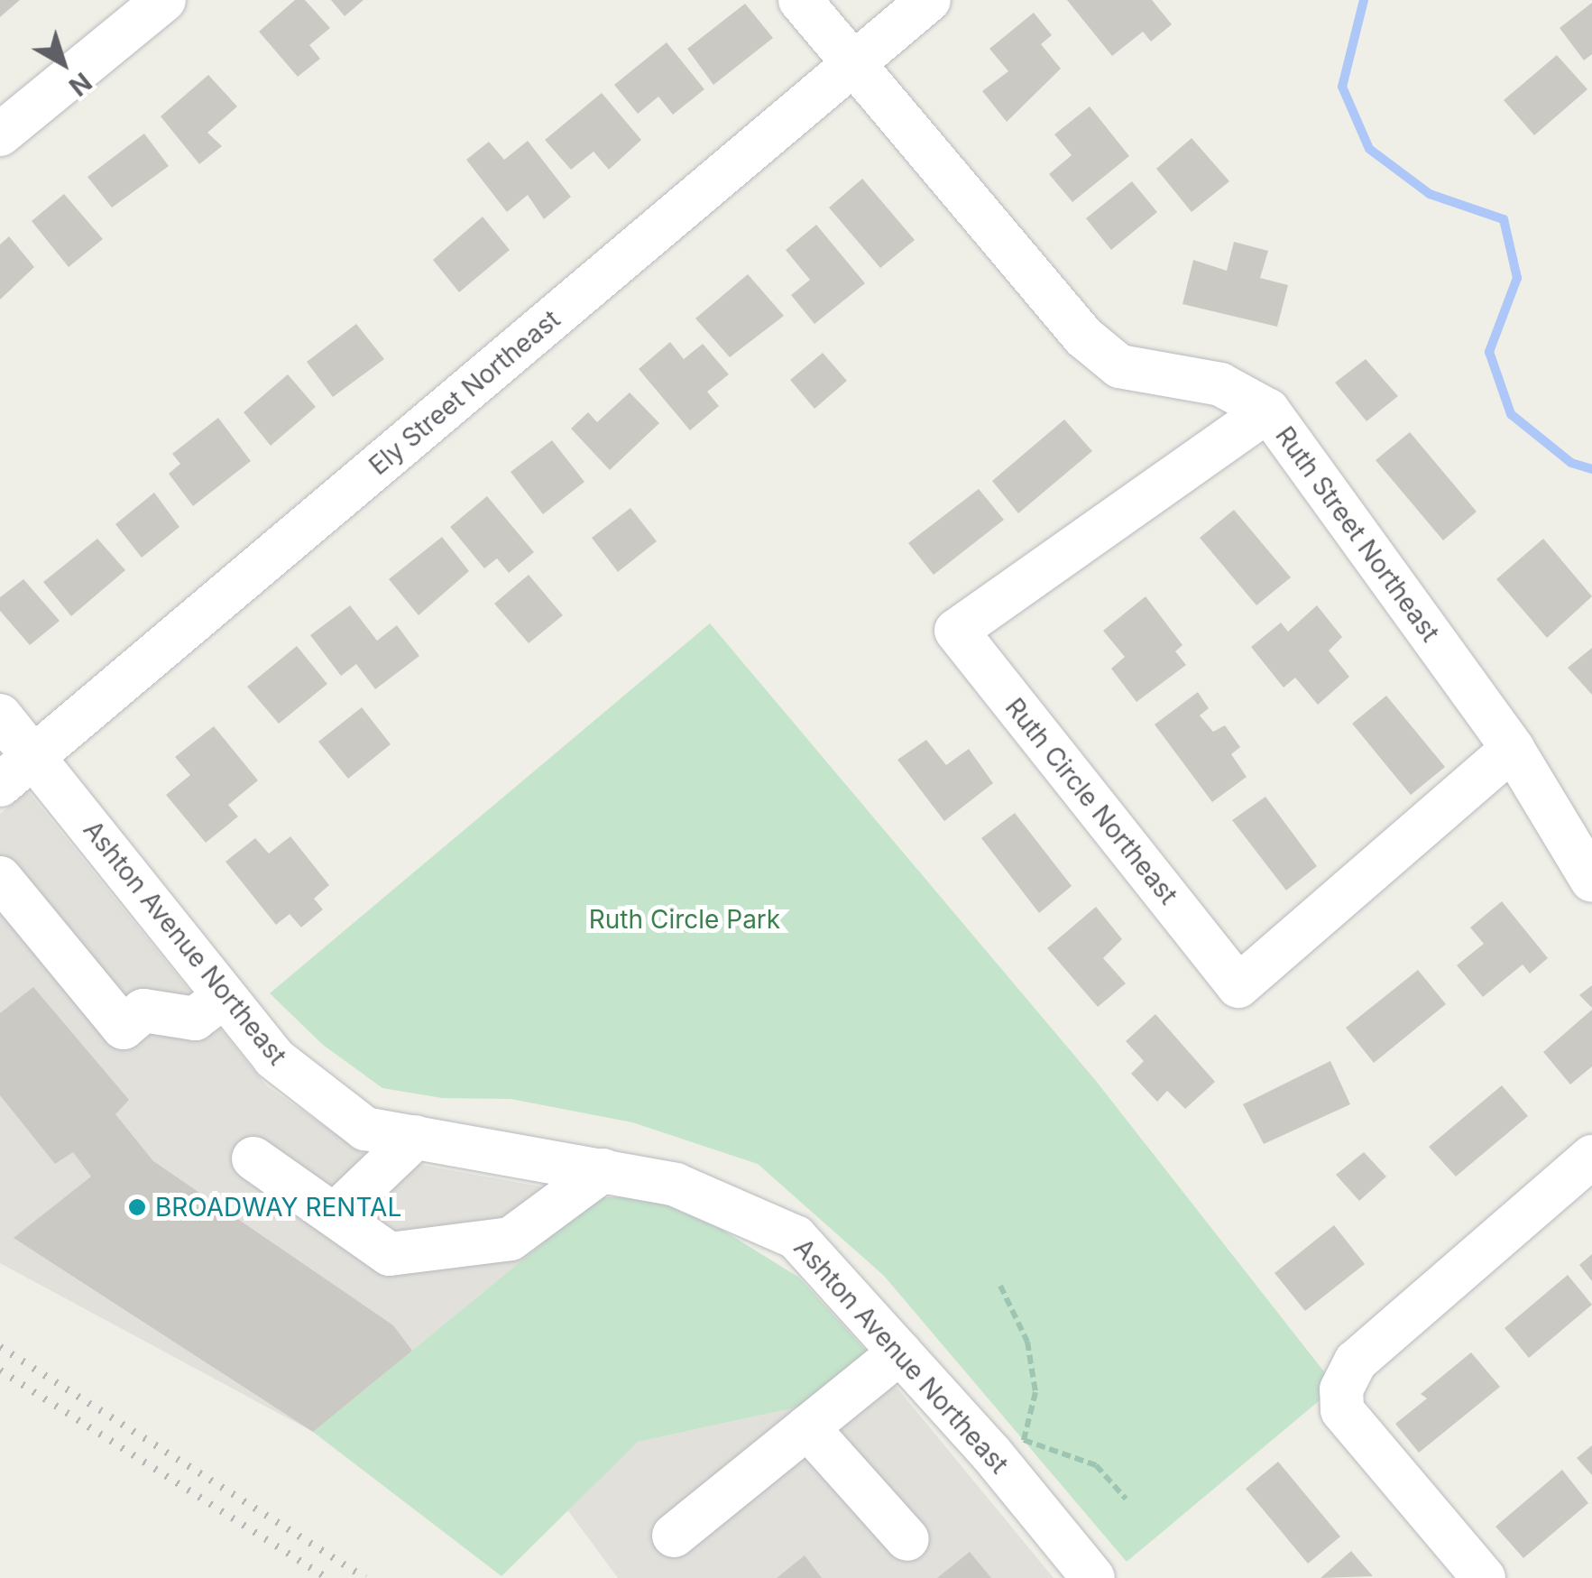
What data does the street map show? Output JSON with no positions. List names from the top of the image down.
{
  "streets": {
    "street": [
      "Ely Street Northeast",
      "Ruth Street Northeast",
      "Ruth Circle Northeast",
      "Ashton Avenue Northeast"
    ]
  },
  "crossings": [
    ["Ely Street Northeast", "Ruth Street Northeast"],
    ["Ely Street Northeast", "Ashton Avenue Northeast"],
    ["Ruth Street Northeast", "Ruth Circle Northeast"]
  ],
  "parks": ["Ruth Circle Park"],
  "places": ["BROADWAY RENTAL"],
  "north": "bottom right"
}
